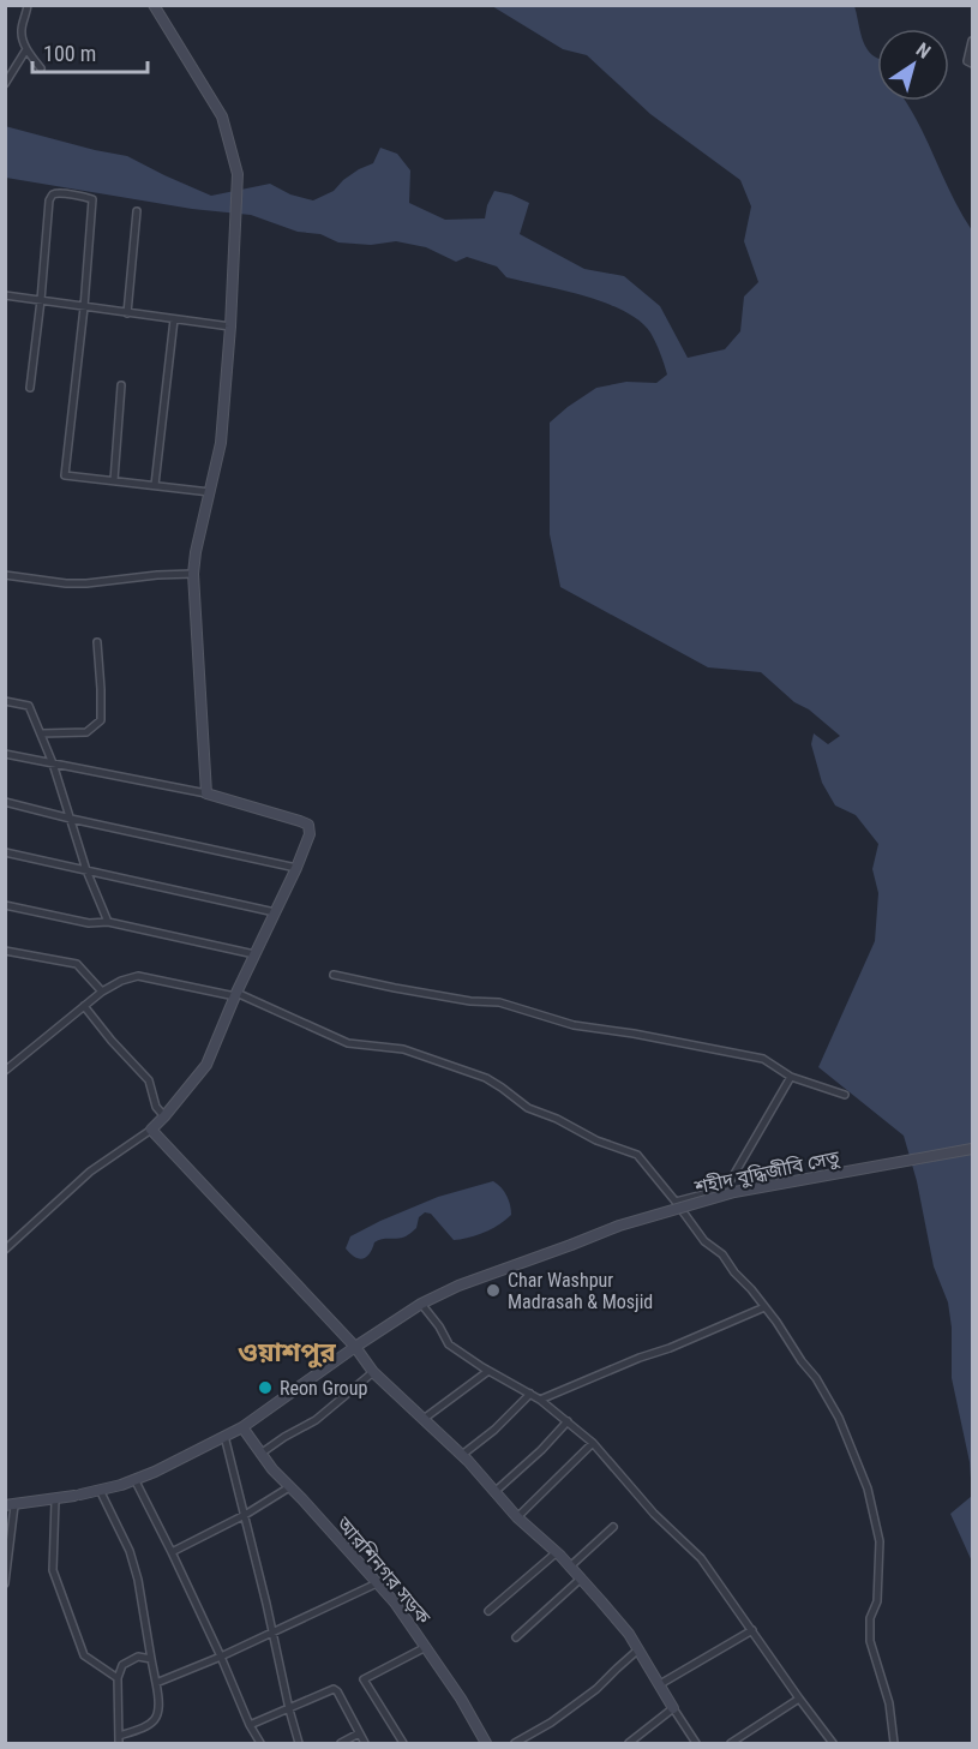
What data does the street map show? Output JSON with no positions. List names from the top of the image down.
{
  "streets": {
    "street": ["শহীদ বুদ্ধিজীবি সেতু", "আরশিনগর সড়ক"]
  },
  "crossings": [
    ["শহীদ বুদ্ধিজীবি সেতু", "আরশিনগর সড়ক"]
  ],
  "districts": ["ওয়াশপুর"],
  "places": ["Char Washpur Madrasah & Mosjid", "Reon Group"],
  "scale_bar": "100 m",
  "north": "top right"
}
